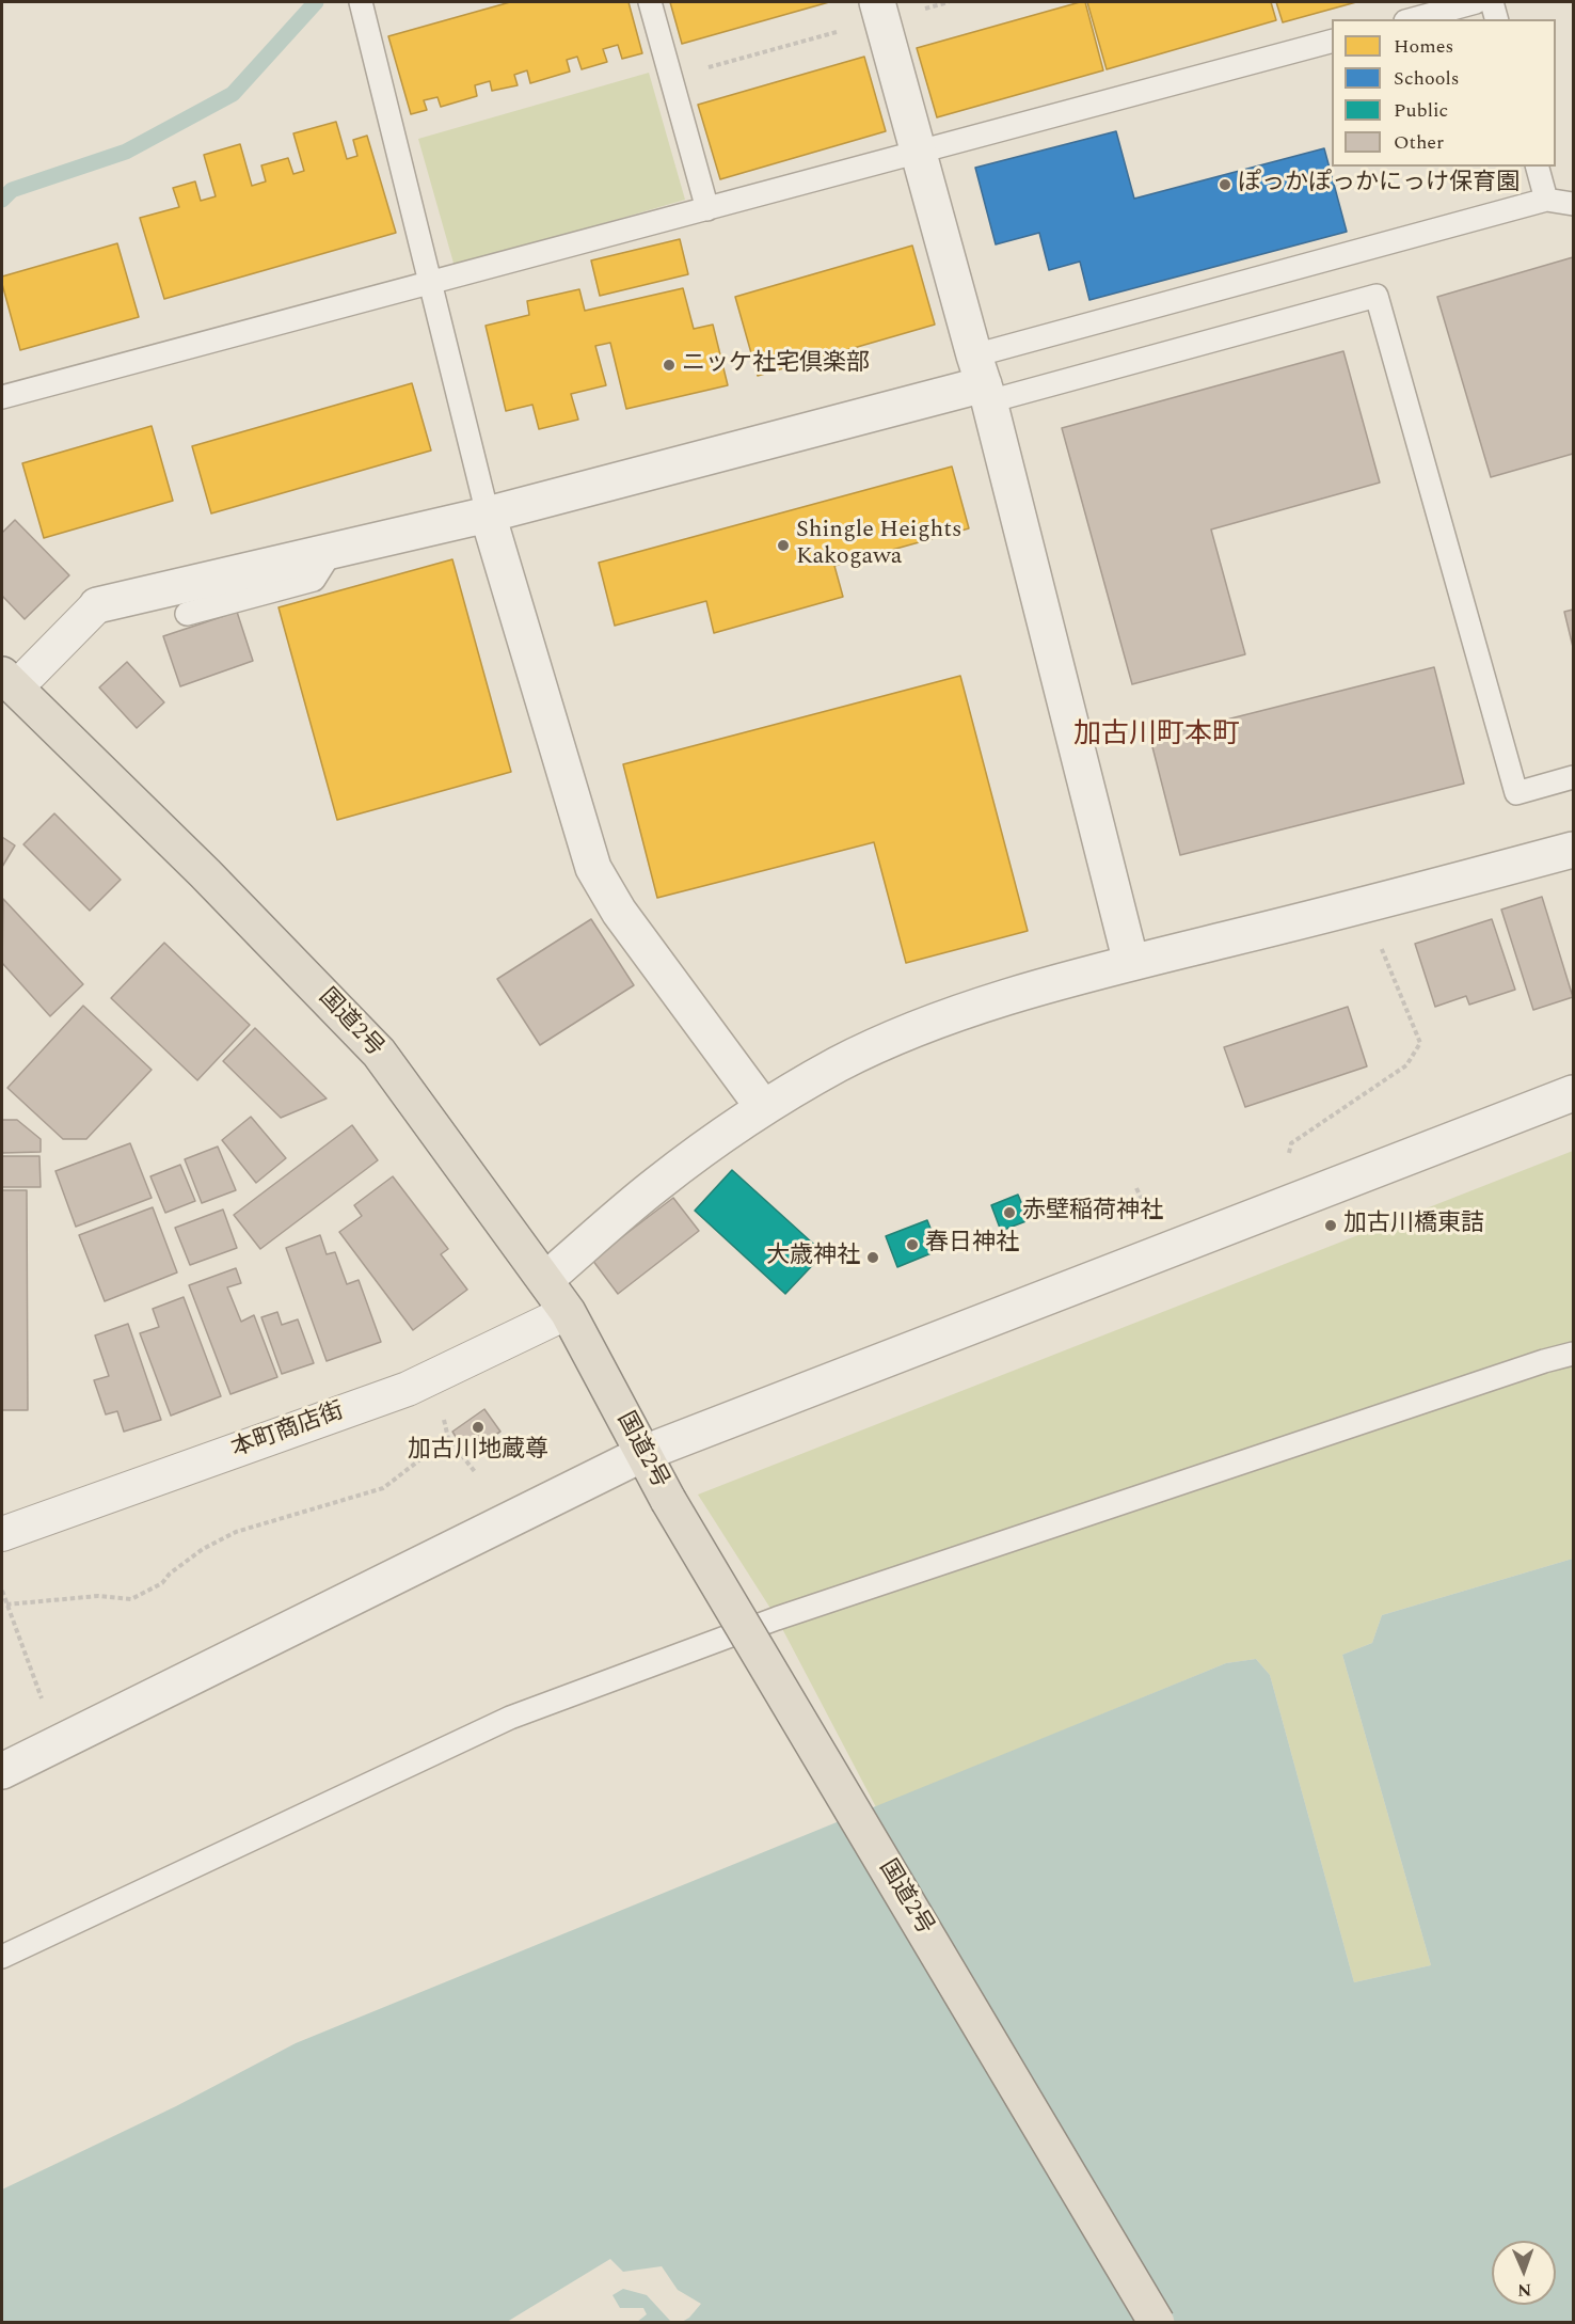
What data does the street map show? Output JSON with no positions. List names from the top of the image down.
{
  "streets": {
    "highway": ["国道2号"],
    "street": ["本町商店街"]
  },
  "crossings": [
    ["国道2号", "本町商店街"]
  ],
  "districts": ["加古川町本町"],
  "places": [
    "ぽっかぽっかにっけ保育園",
    "ニッケ社宅倶楽部",
    "Shingle Heights Kakogawa",
    "赤壁稲荷神社",
    "加古川橋東詰",
    "春日神社",
    "大歳神社",
    "加古川地蔵尊"
  ],
  "legend": [
    "Homes",
    "Schools",
    "Public",
    "Other"
  ],
  "north": "bottom"
}
